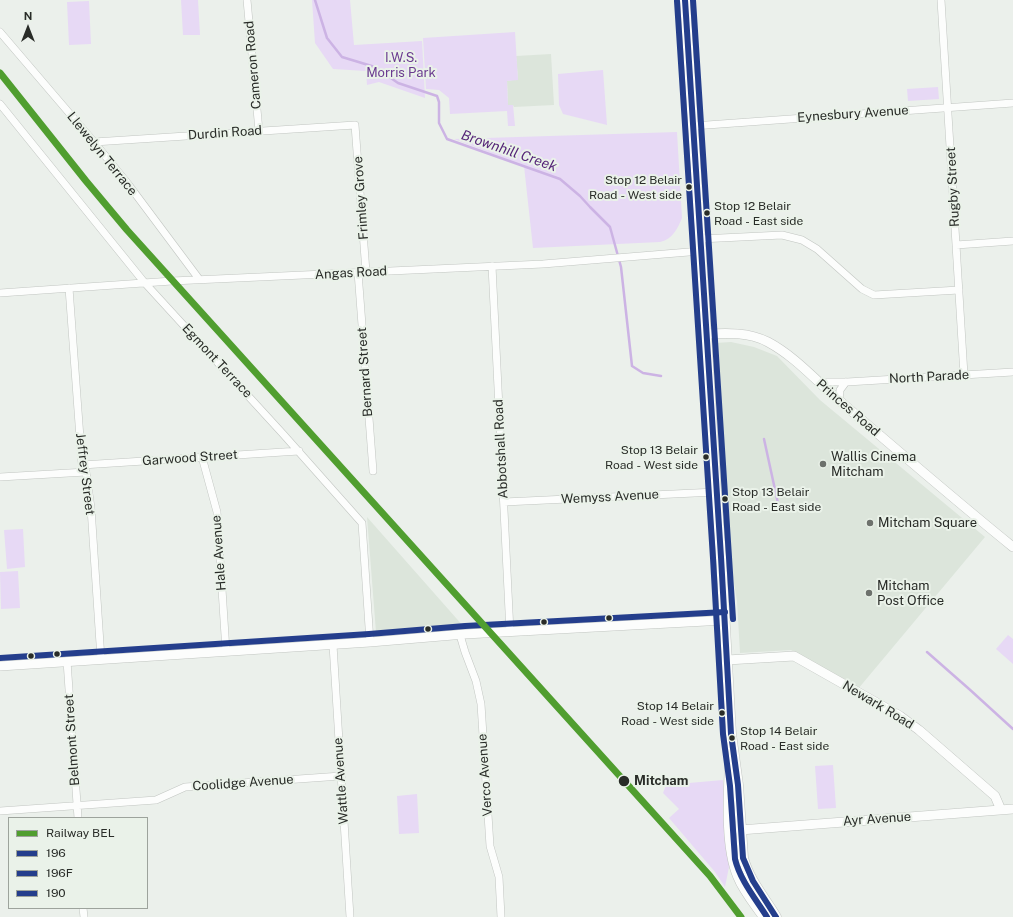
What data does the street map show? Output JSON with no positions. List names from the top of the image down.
{
  "streets": {
    "street": [
      "Cameron Road",
      "Eynesbury Avenue",
      "Durdin Road",
      "Llewelyn Terrace",
      "Rugby Street",
      "Frimley Grove",
      "Angas Road",
      "Egmont Terrace",
      "Bernard Street",
      "North Parade",
      "Princes Road",
      "Abbotshall Road",
      "Garwood Street",
      "Jeffrey Street",
      "Wemyss Avenue",
      "Hale Avenue",
      "Newark Road",
      "Belmont Street",
      "Verco Avenue",
      "Wattle Avenue",
      "Coolidge Avenue",
      "Ayr Avenue"
    ]
  },
  "crossings": [
    ["Cameron Road", "Durdin Road"],
    ["Eynesbury Avenue", "Rugby Street"],
    ["Durdin Road", "Llewelyn Terrace"],
    ["Durdin Road", "Frimley Grove"],
    ["Llewelyn Terrace", "Angas Road"],
    ["Rugby Street", "North Parade"],
    ["Frimley Grove", "Angas Road"],
    ["Frimley Grove", "Bernard Street"],
    ["Angas Road", "Egmont Terrace"],
    ["Angas Road", "Bernard Street"],
    ["Angas Road", "Abbotshall Road"],
    ["Angas Road", "Jeffrey Street"],
    ["Egmont Terrace", "Garwood Street"],
    ["North Parade", "Princes Road"],
    ["Abbotshall Road", "Wemyss Avenue"],
    ["Garwood Street", "Jeffrey Street"],
    ["Garwood Street", "Hale Avenue"],
    ["Newark Road", "Ayr Avenue"],
    ["Belmont Street", "Coolidge Avenue"],
    ["Wattle Avenue", "Coolidge Avenue"]
  ],
  "water": ["Brownhill Creek"],
  "parks": ["I.W.S. Morris Park"],
  "places": [
    "Stop 12 Belair Road - West side",
    "Stop 12 Belair Road - East side",
    "Stop 13 Belair Road - West side",
    "Wallis Cinema Mitcham",
    "Stop 13 Belair Road - East side",
    "Mitcham Square",
    "Mitcham Post Office",
    "Stop 14 Belair Road - West side",
    "Stop 14 Belair Road - East side",
    "Mitcham"
  ],
  "lines": [
    "transit line 196",
    "transit line 190",
    "transit line 196F",
    "rail line BEL"
  ],
  "legend": [
    "Railway BEL",
    "196",
    "196F",
    "190"
  ],
  "north": "top"
}
